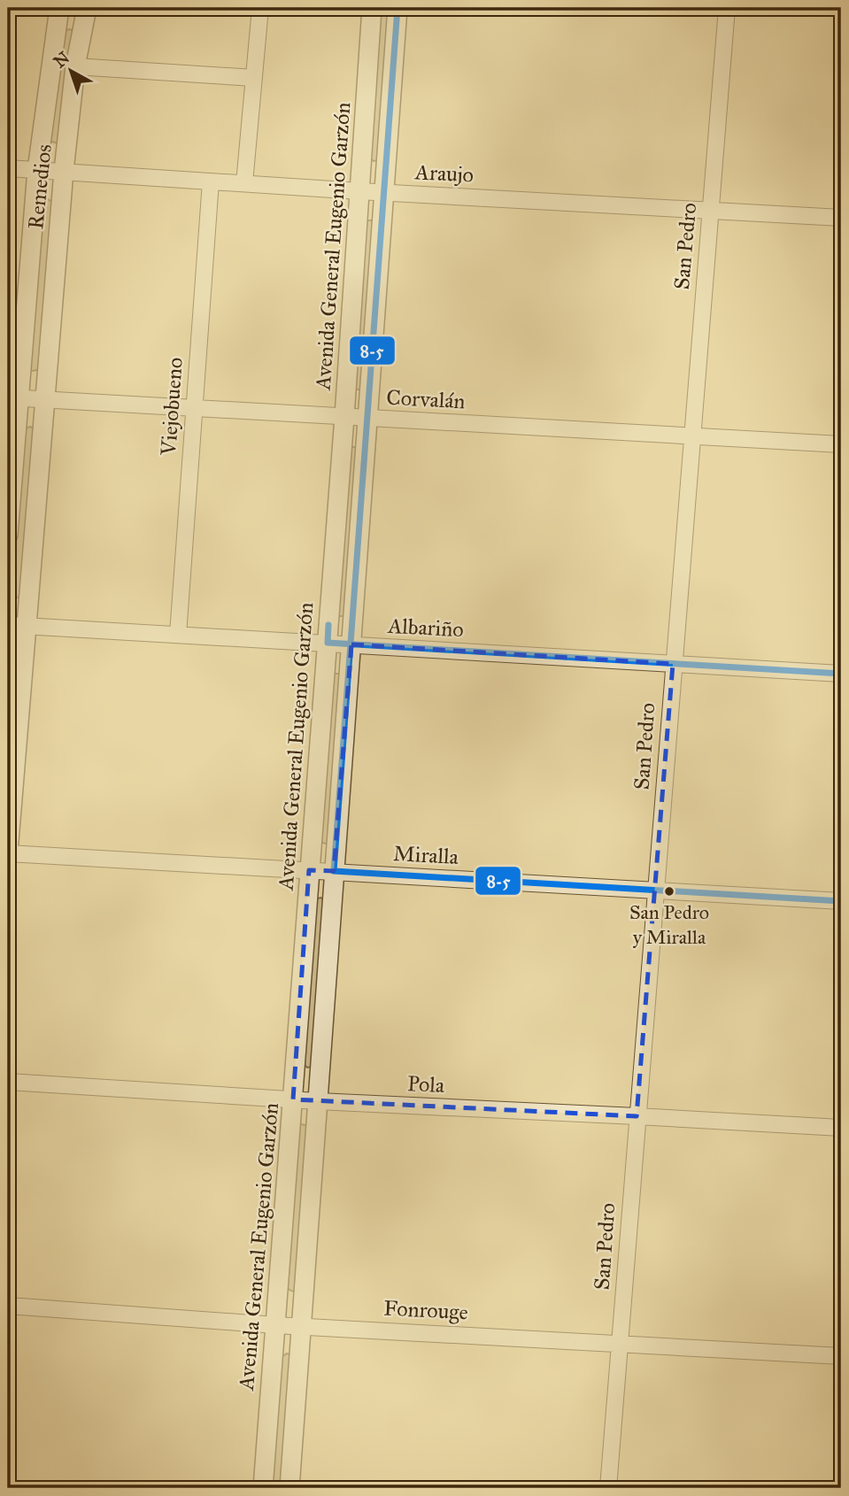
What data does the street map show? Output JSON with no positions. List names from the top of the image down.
{
  "streets": {
    "street": [
      "Araujo",
      "Remedios",
      "Avenida General Eugenio Garzón",
      "San Pedro",
      "Corvalán",
      "Viejobueno",
      "Albariño",
      "Miralla",
      "Pola",
      "Fonrouge"
    ]
  },
  "crossings": [
    ["Araujo", "Remedios"],
    ["Araujo", "Avenida General Eugenio Garzón"],
    ["Araujo", "San Pedro"],
    ["Araujo", "Viejobueno"],
    ["Remedios", "Corvalán"],
    ["Remedios", "Albariño"],
    ["Remedios", "Miralla"],
    ["Avenida General Eugenio Garzón", "Corvalán"],
    ["Avenida General Eugenio Garzón", "Albariño"],
    ["Avenida General Eugenio Garzón", "Miralla"],
    ["Avenida General Eugenio Garzón", "Pola"],
    ["Avenida General Eugenio Garzón", "Fonrouge"],
    ["San Pedro", "Corvalán"],
    ["San Pedro", "Albariño"],
    ["San Pedro", "Miralla"],
    ["San Pedro", "Pola"],
    ["San Pedro", "Fonrouge"],
    ["Corvalán", "Viejobueno"],
    ["Viejobueno", "Albariño"]
  ],
  "places": ["San Pedro y Miralla"],
  "lines": ["transit line 8-5"],
  "north": "top left"
}
